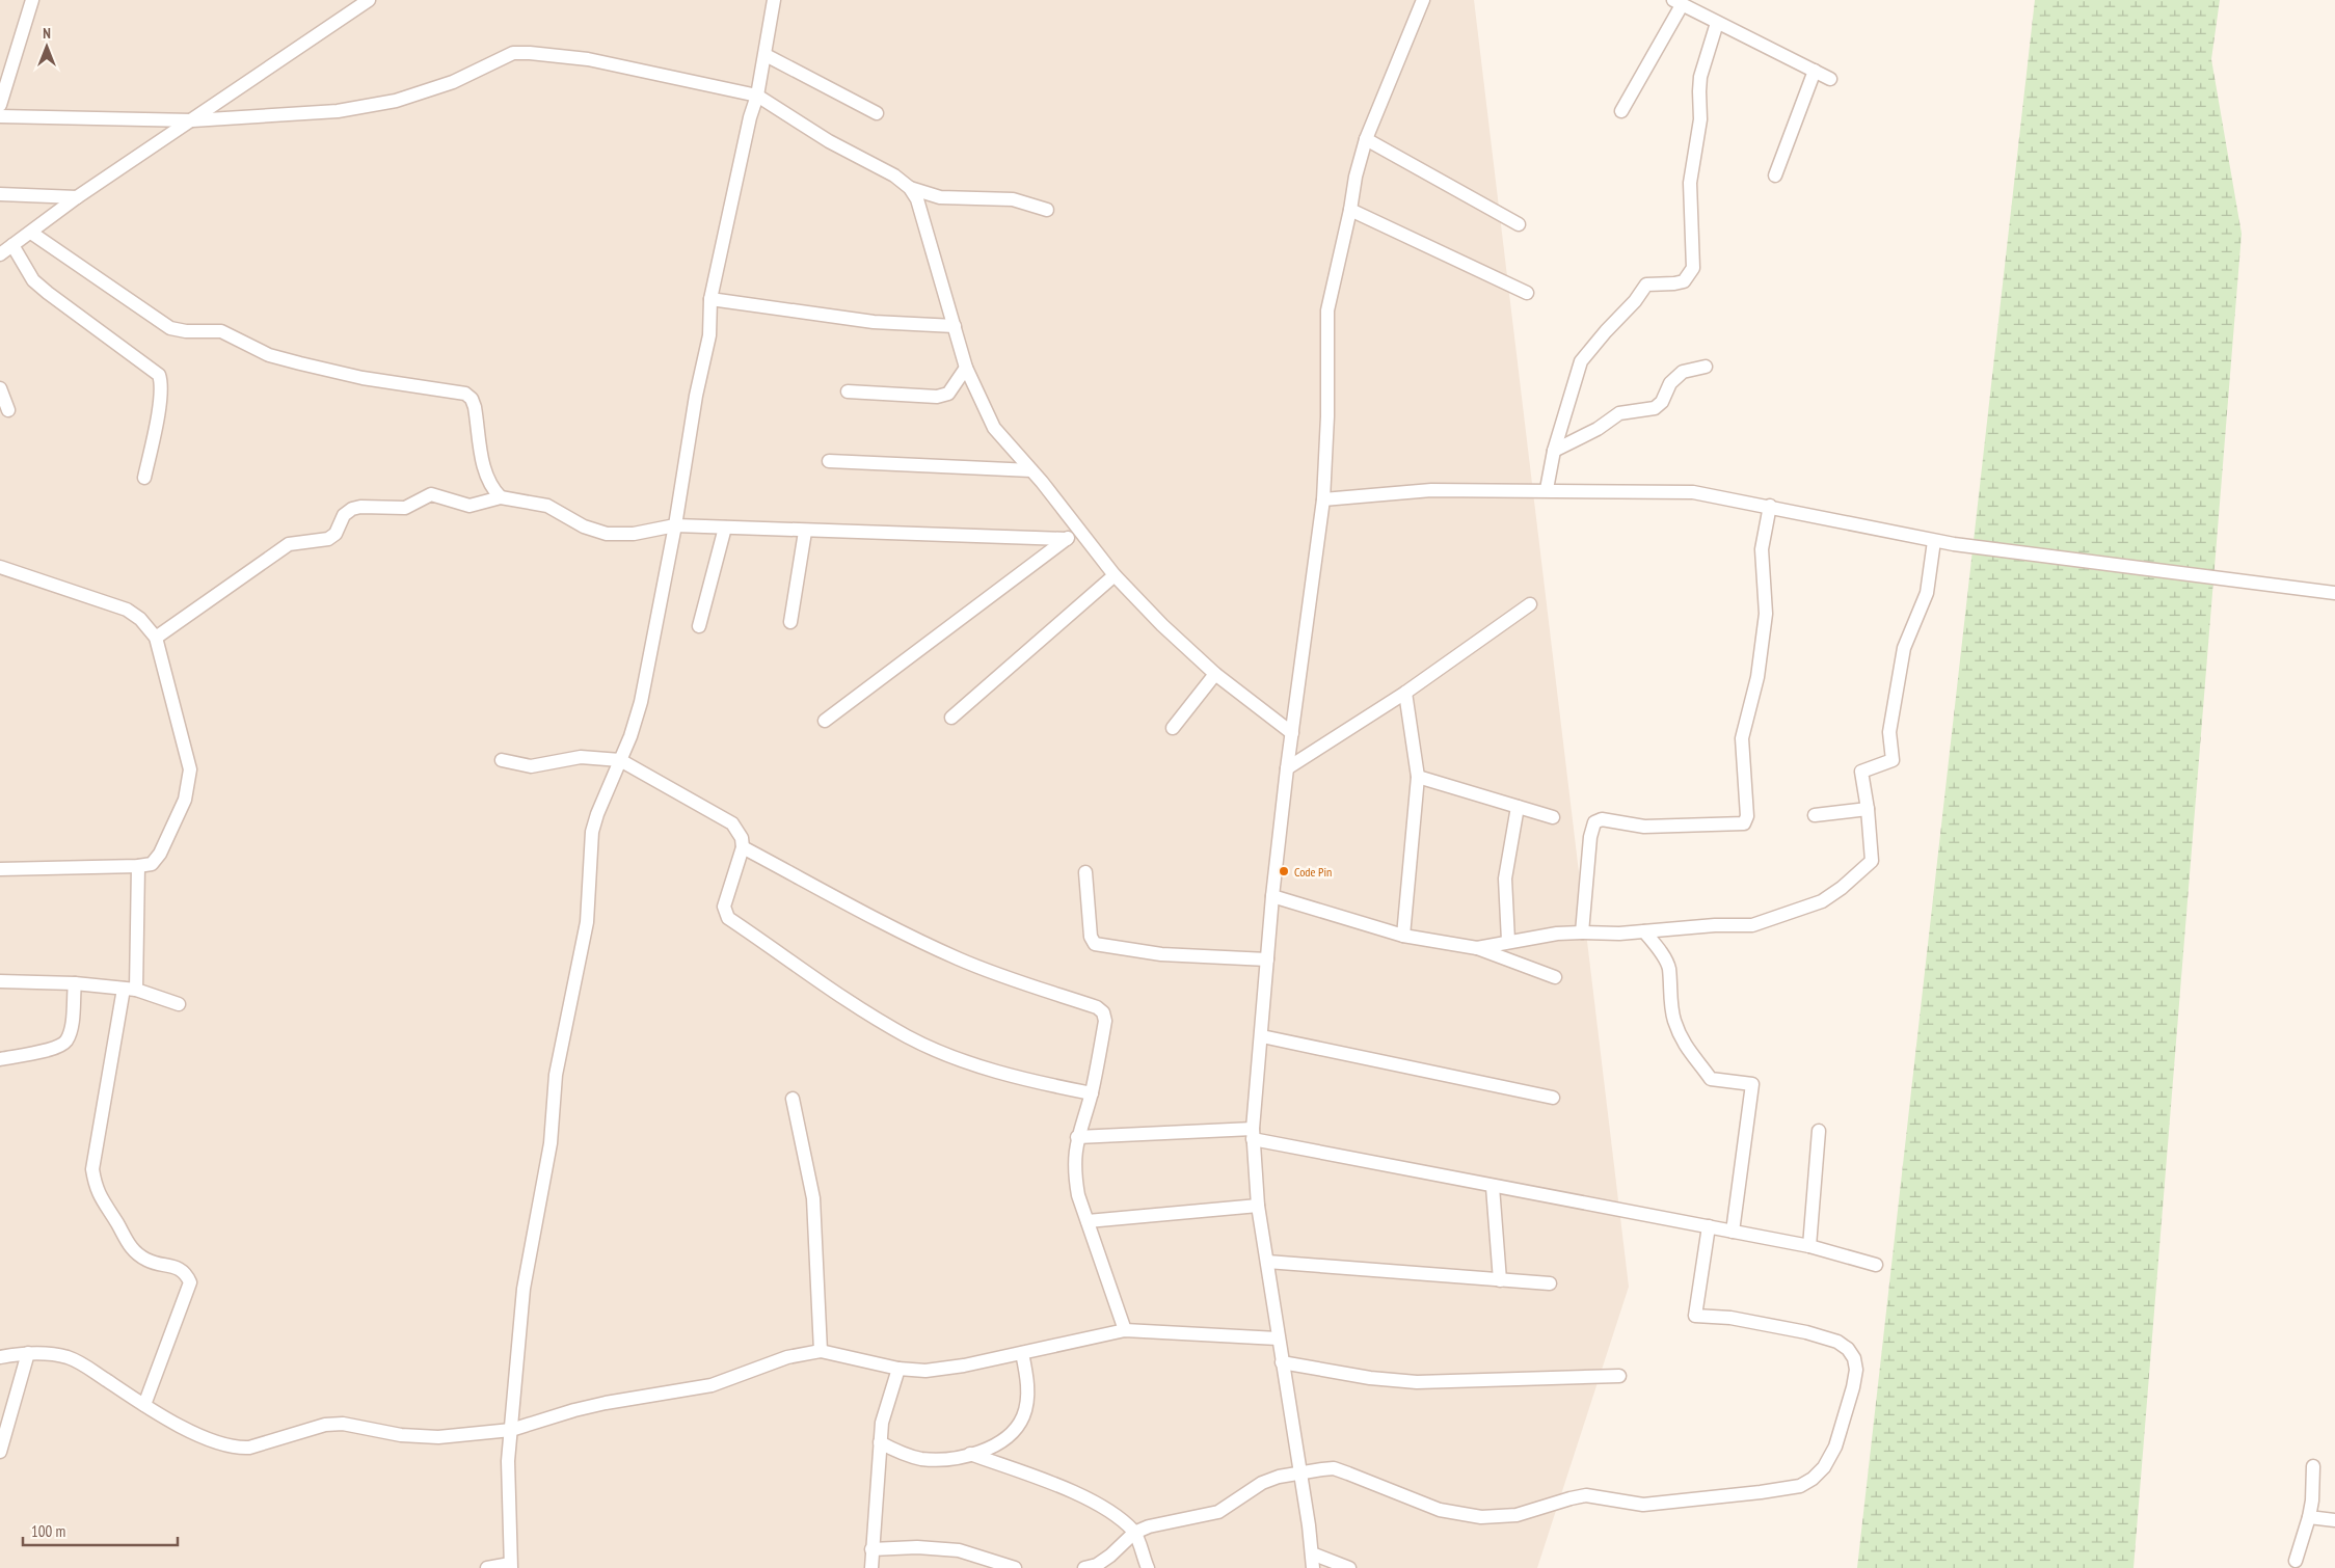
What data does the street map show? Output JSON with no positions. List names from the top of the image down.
{
  "places": ["Code Pin"],
  "scale_bar": "100 m",
  "north": "top"
}
